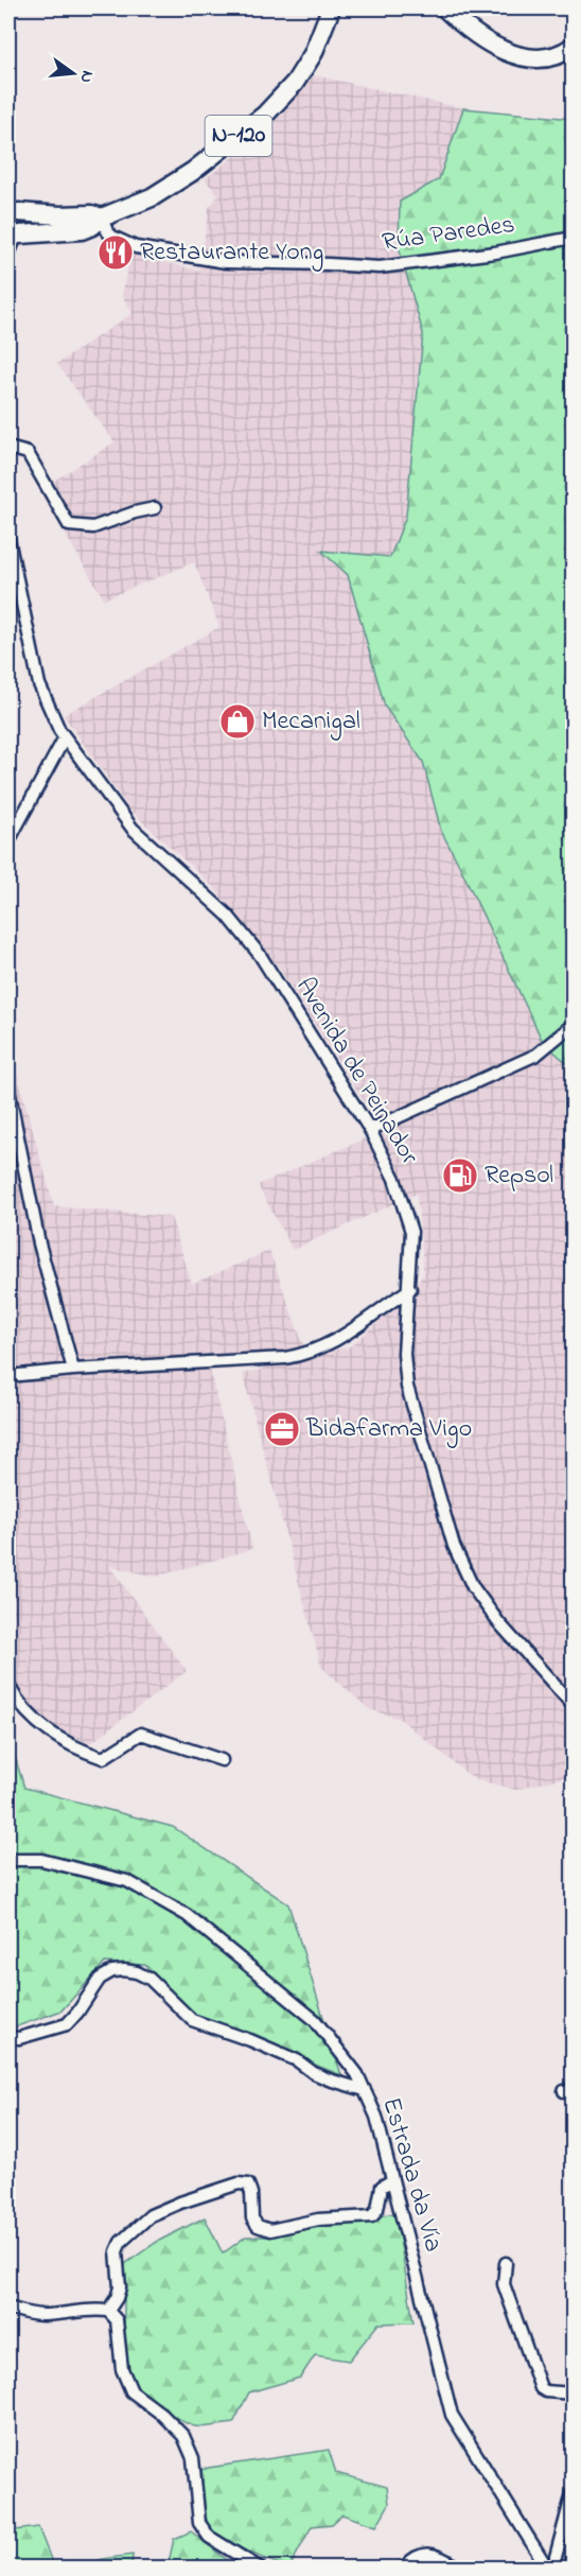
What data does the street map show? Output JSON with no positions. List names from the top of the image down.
{
  "streets": {
    "highway": ["N-120"],
    "street": ["Rúa Paredes", "Avenida de Peinador", "Estrada da Vía"]
  },
  "crossings": [
    ["N-120", "Rúa Paredes"]
  ],
  "places": {
    "restaurant": ["Restaurante Yong"],
    "shop": ["Mecanigal"],
    "fuel station": ["Repsol"],
    "office": ["Bidafarma Vigo"]
  },
  "north": "right"
}
